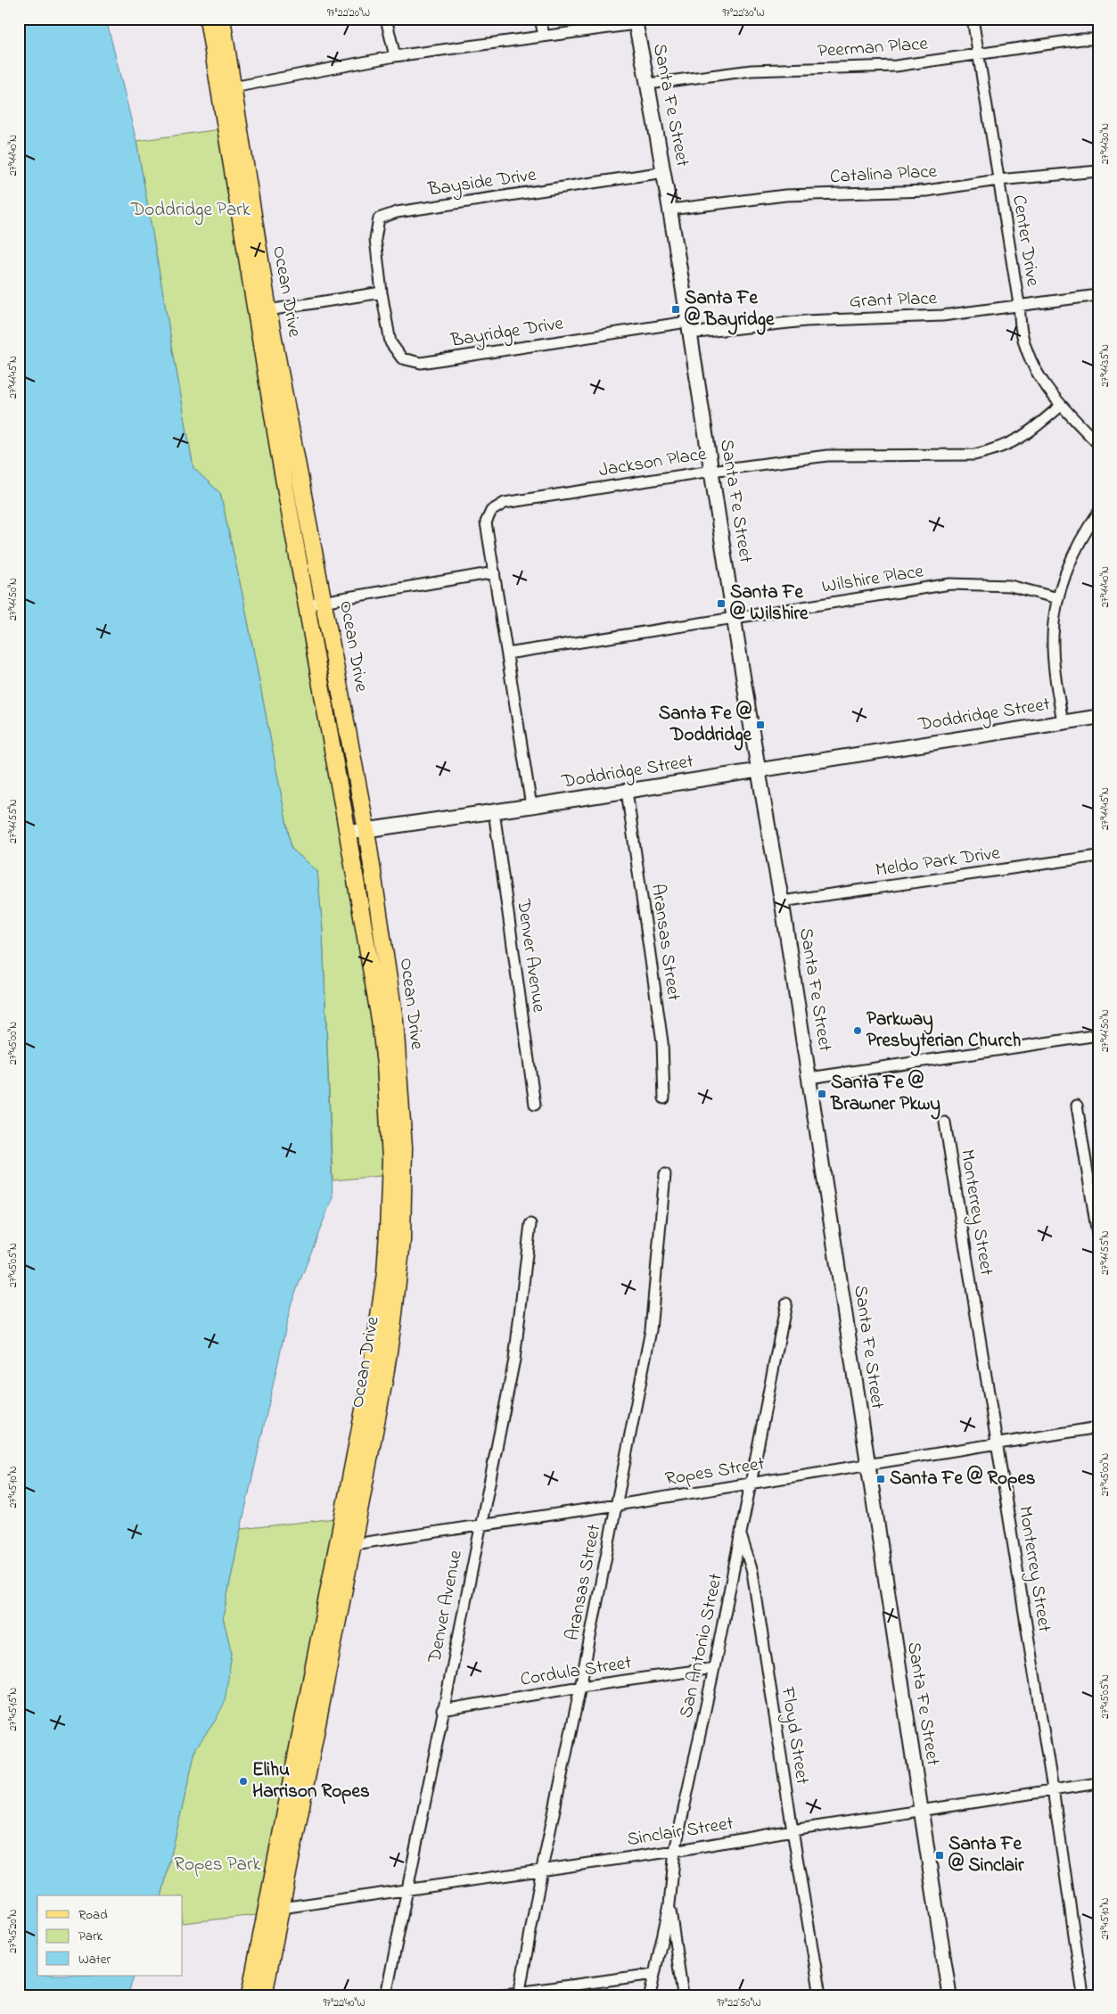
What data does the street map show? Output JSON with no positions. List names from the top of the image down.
{
  "streets": {
    "main road": ["Santa Fe Street", "Ocean Drive", "Doddridge Street"],
    "street": [
      "Peerman Place",
      "Catalina Place",
      "Bayside Drive",
      "Center Drive",
      "Grant Place",
      "Bayridge Drive",
      "Jackson Place",
      "Wilshire Place",
      "Meldo Park Drive",
      "Aransas Street",
      "Denver Avenue",
      "Monterrey Street",
      "Ropes Street",
      "San Antonio Street",
      "Cordula Street",
      "Floyd Street",
      "Sinclair Street"
    ]
  },
  "crossings": [
    ["Peerman Place", "Santa Fe Street"],
    ["Peerman Place", "Center Drive"],
    ["Santa Fe Street", "Catalina Place"],
    ["Santa Fe Street", "Bayside Drive"],
    ["Santa Fe Street", "Grant Place"],
    ["Santa Fe Street", "Bayridge Drive"],
    ["Santa Fe Street", "Jackson Place"],
    ["Santa Fe Street", "Wilshire Place"],
    ["Santa Fe Street", "Doddridge Street"],
    ["Santa Fe Street", "Meldo Park Drive"],
    ["Santa Fe Street", "Ropes Street"],
    ["Santa Fe Street", "Sinclair Street"],
    ["Catalina Place", "Center Drive"],
    ["Bayside Drive", "Bayridge Drive"],
    ["Center Drive", "Grant Place"],
    ["Center Drive", "Jackson Place"],
    ["Ocean Drive", "Doddridge Street"],
    ["Ocean Drive", "Ropes Street"],
    ["Ocean Drive", "Sinclair Street"],
    ["Grant Place", "Bayridge Drive"],
    ["Doddridge Street", "Aransas Street"],
    ["Doddridge Street", "Denver Avenue"],
    ["Aransas Street", "Ropes Street"],
    ["Aransas Street", "Cordula Street"],
    ["Aransas Street", "Sinclair Street"],
    ["Denver Avenue", "Ropes Street"],
    ["Denver Avenue", "Cordula Street"],
    ["Denver Avenue", "Sinclair Street"],
    ["Monterrey Street", "Ropes Street"],
    ["Monterrey Street", "Sinclair Street"],
    ["Ropes Street", "San Antonio Street"],
    ["San Antonio Street", "Cordula Street"],
    ["San Antonio Street", "Floyd Street"],
    ["San Antonio Street", "Sinclair Street"],
    ["Floyd Street", "Sinclair Street"]
  ],
  "parks": ["Doddridge Park", "Ropes Park"],
  "places": {
    "transit": [
      "Santa Fe @ Bayridge",
      "Santa Fe @ Wilshire",
      "Santa Fe @ Doddridge",
      "Santa Fe @ Brawner Pkwy",
      "Santa Fe @ Ropes",
      "Santa Fe @ Sinclair"
    ],
    "other": ["Parkway Presbyterian Church", "Elihu Harrison Ropes"]
  },
  "legend": ["Road", "Park", "Water"],
  "coordinates": [
    "97°22'20\"W",
    "97°22'30\"W",
    "27°44'30\"N",
    "27°44'40\"N",
    "27°44'35\"N",
    "27°44'45\"N",
    "27°44'50\"N",
    "27°44'55\"N",
    "27°45'00\"N",
    "27°45'05\"N",
    "27°45'10\"N",
    "27°45'15\"N",
    "27°45'20\"N",
    "97°22'40\"W",
    "97°22'50\"W"
  ]
}
